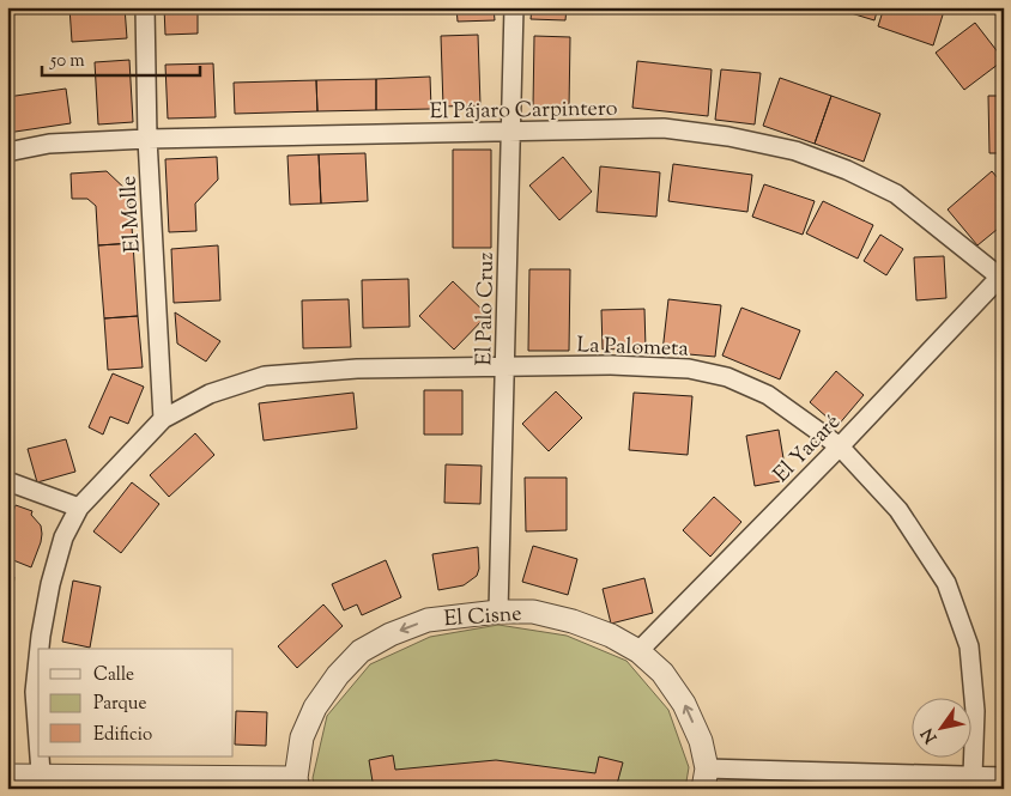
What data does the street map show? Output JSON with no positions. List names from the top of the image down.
{
  "streets": {
    "street": [
      "El Pájaro Carpintero",
      "El Molle",
      "El Palo Cruz",
      "La Palometa",
      "El Yacaré",
      "El Cisne"
    ]
  },
  "crossings": [
    ["El Pájaro Carpintero", "El Molle"],
    ["El Pájaro Carpintero", "El Palo Cruz"],
    ["El Pájaro Carpintero", "El Yacaré"],
    ["El Molle", "La Palometa"],
    ["El Palo Cruz", "La Palometa"],
    ["El Palo Cruz", "El Cisne"],
    ["La Palometa", "El Yacaré"],
    ["La Palometa", "El Cisne"],
    ["El Yacaré", "El Cisne"]
  ],
  "legend": ["Calle", "Parque", "Edificio"],
  "scale_bar": "50 m",
  "north": "bottom left"
}
